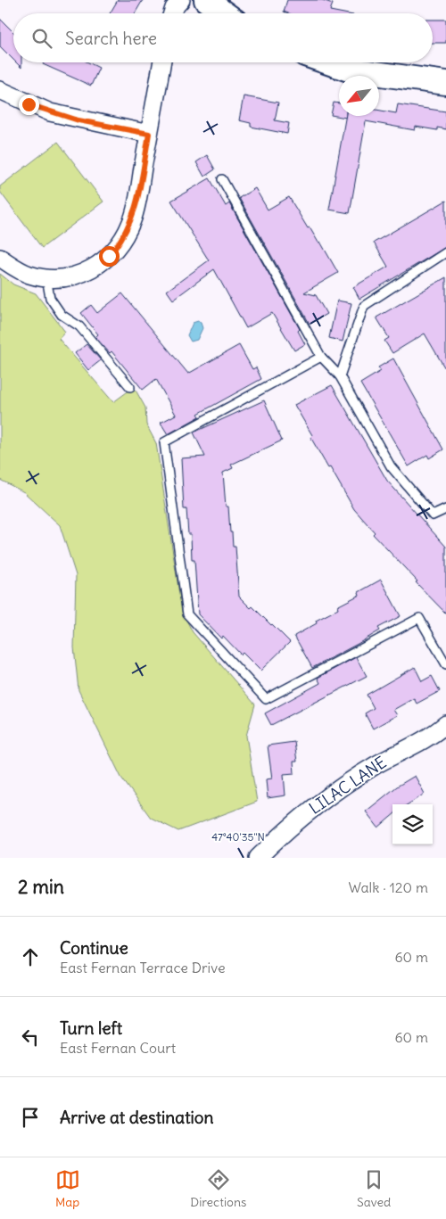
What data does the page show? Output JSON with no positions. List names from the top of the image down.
{
  "streets": {
    "street": ["LILAC LANE"]
  },
  "north": "bottom left",
  "page": {
    "search": "Search here",
    "heading": ["2 min", "Walk · 120 m"],
    "list": [
      ["Continue", "East Fernan Terrace Drive", "60 m"],
      ["Turn left", "East Fernan Court", "60 m"],
      "Arrive at destination"
    ],
    "nav": ["Map", "Directions", "Saved"]
  },
  "coordinates": ["47°40'35\"N"]
}
